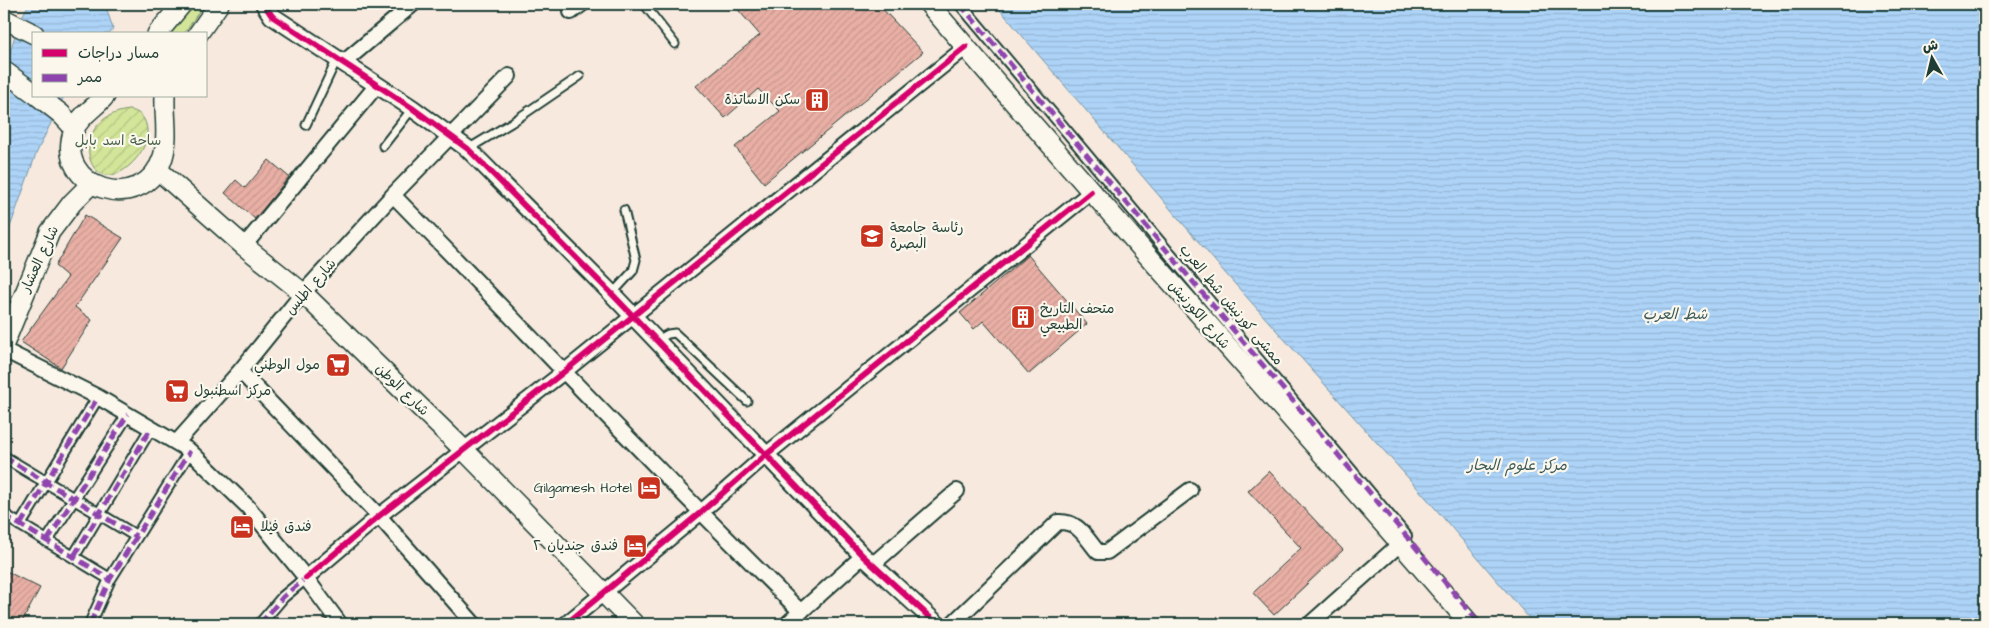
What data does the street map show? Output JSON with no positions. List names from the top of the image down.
{
  "streets": {
    "main road": ["شارع العشار", "شارع الكورنيش", "شارع الوطن"],
    "street": ["شارع اطلس", "ممشى كورنيش شط العرب"]
  },
  "crossings": [
    ["شارع اطلس", "شارع الوطن"]
  ],
  "water": ["شط العرب", "مركز علوم البحار"],
  "parks": ["ساحة اسد بابل"],
  "places": {
    "building": ["سكن الاساتذة", "متحف التاريخ الطبيعي"],
    "school or university": ["رئاسة جامعة البصرة"],
    "supermarket": ["مول الوطني", "مركز اسطنبول"],
    "hotel": ["Gilgamesh Hotel", "فندق فيلا", "فندق جنديان ٢"]
  },
  "legend": ["مسار دراجات", "ممر"],
  "north": "top"
}
